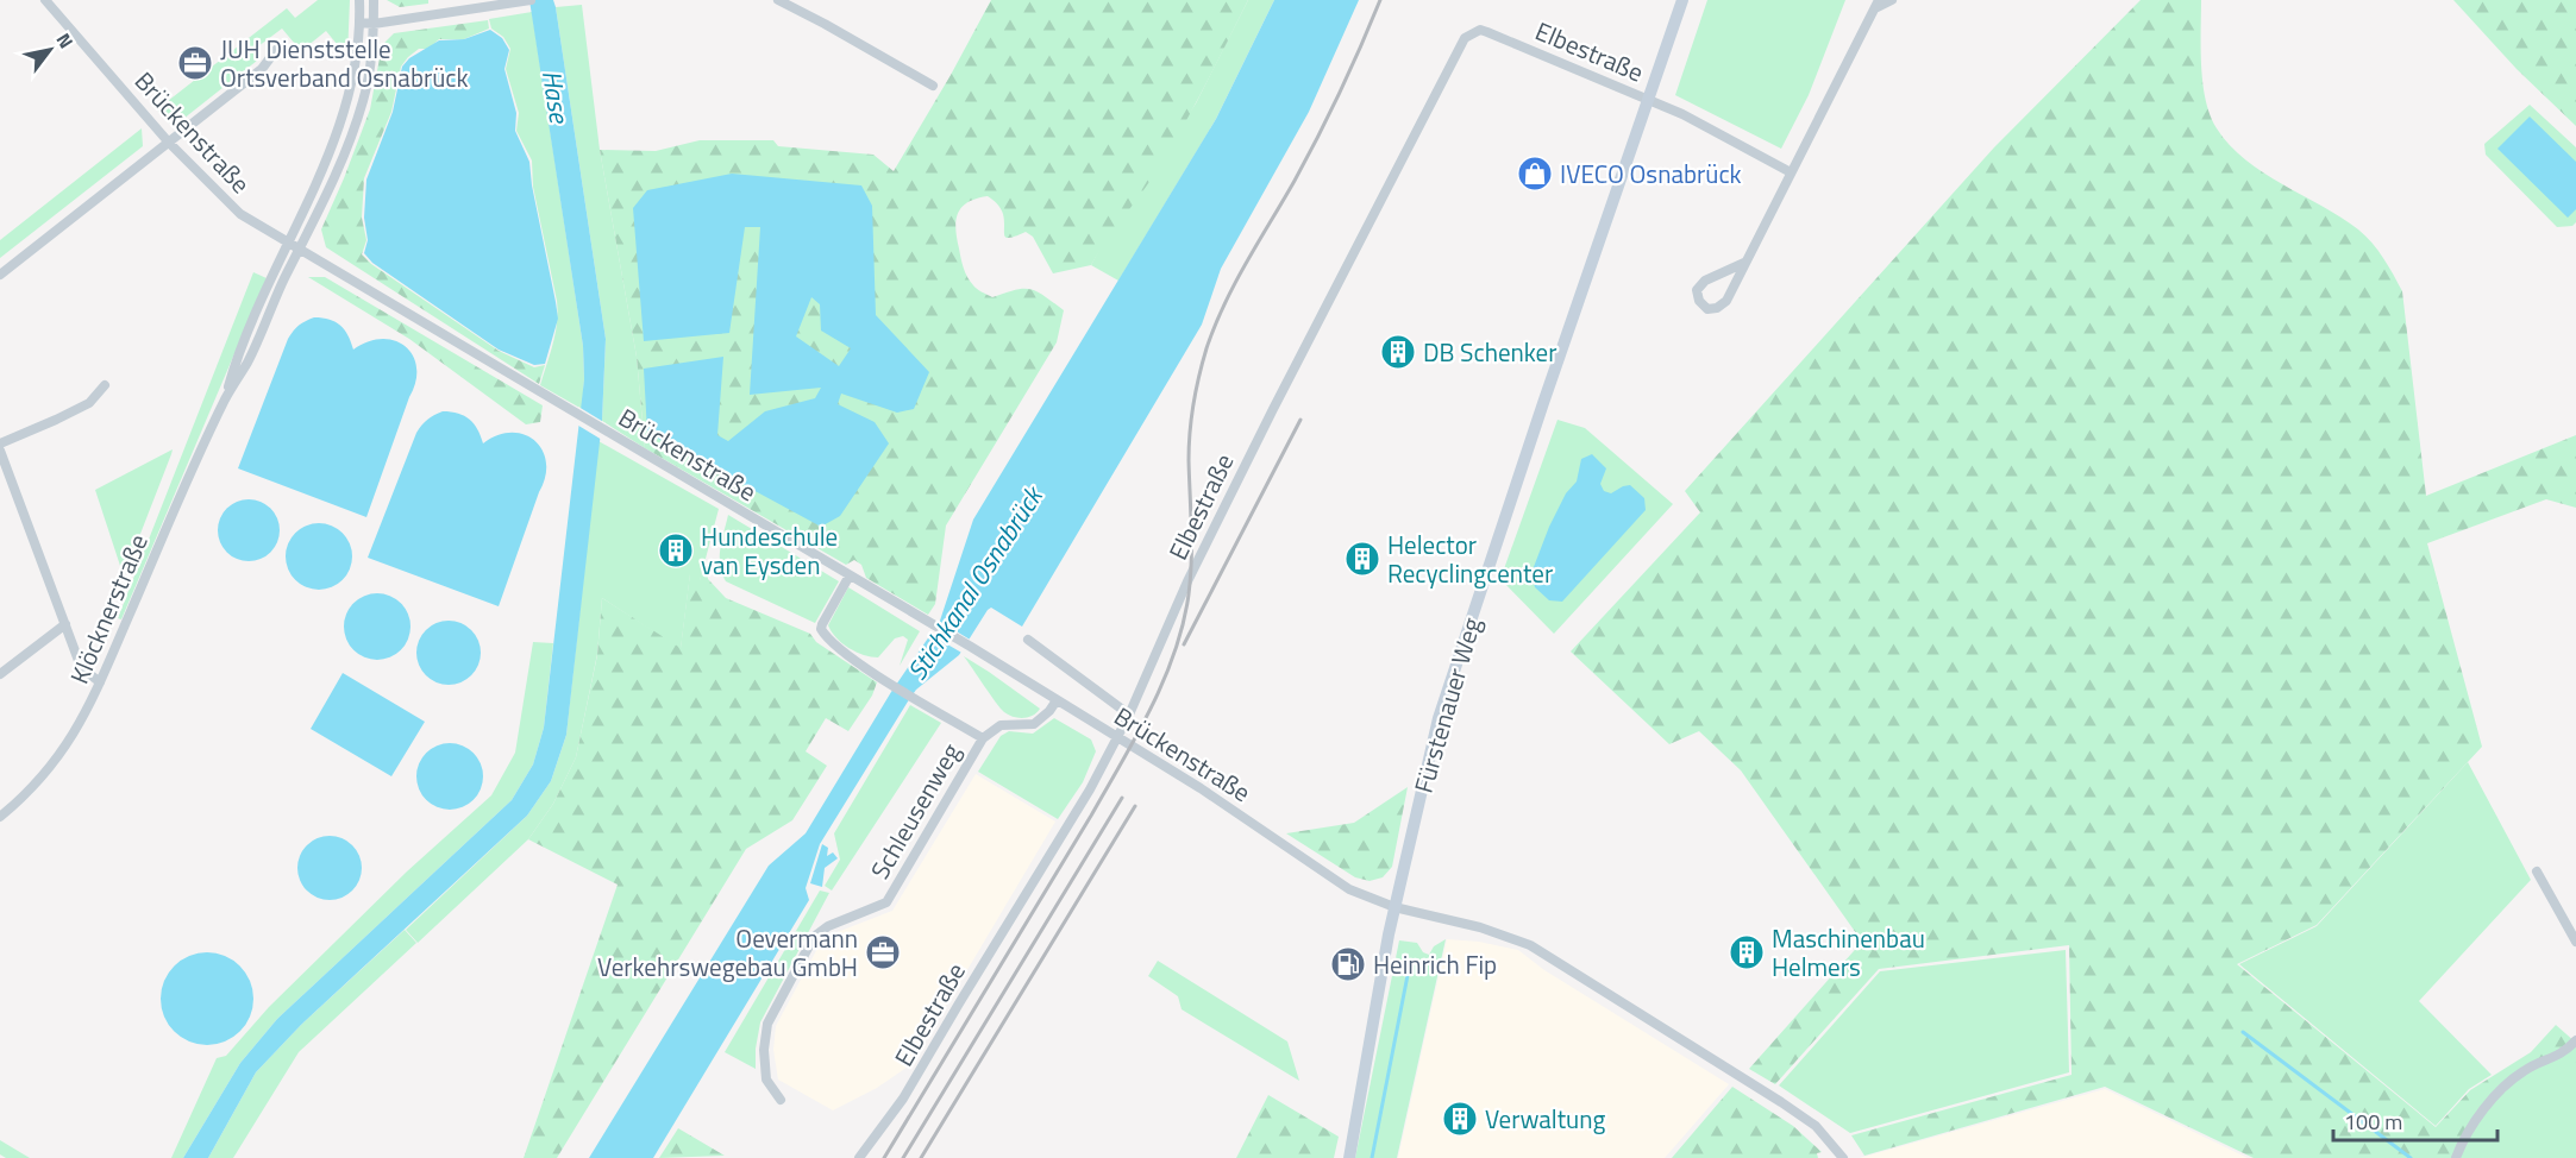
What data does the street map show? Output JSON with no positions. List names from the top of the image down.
{
  "streets": {
    "street": [
      "Elbestraße",
      "Brückenstraße",
      "Klöcknerstraße",
      "Fürstenauer Weg",
      "Schleusenweg"
    ]
  },
  "crossings": [
    ["Elbestraße", "Brückenstraße"],
    ["Elbestraße", "Fürstenauer Weg"],
    ["Brückenstraße", "Klöcknerstraße"],
    ["Brückenstraße", "Fürstenauer Weg"],
    ["Brückenstraße", "Schleusenweg"]
  ],
  "water": ["Hase", "Stichkanal Osnabrück"],
  "places": {
    "office": ["JUH Dienststelle Ortsverband Osnabrück", "Oevermann Verkehrswegebau GmbH"],
    "shop": ["IVECO Osnabrück"],
    "building": [
      "DB Schenker",
      "Hundeschule van Eysden",
      "Helector Recyclingcenter",
      "Maschinenbau Helmers",
      "Verwaltung"
    ],
    "fuel station": ["Heinrich Fip"]
  },
  "scale_bar": "100 m",
  "north": "top right"
}
